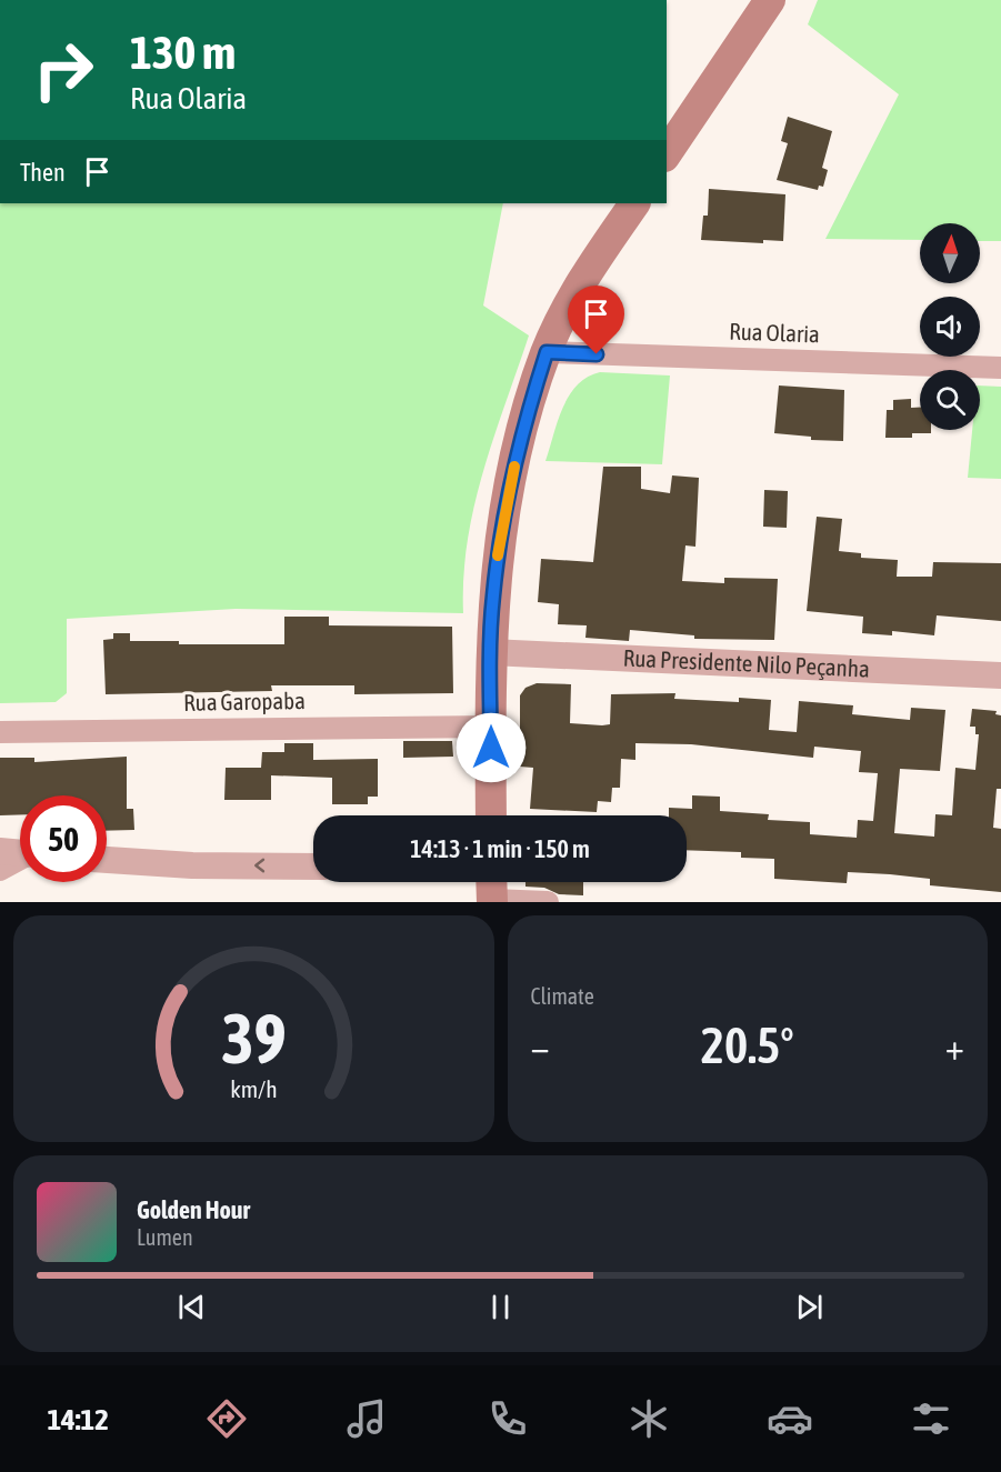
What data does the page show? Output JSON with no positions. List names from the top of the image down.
{
  "streets": {
    "street": ["Rua Olaria", "Rua Presidente Nilo Peçanha", "Rua Garopaba"]
  },
  "north": "top",
  "page": {
    "turn": ["130 m", "Rua Olaria"],
    "then": "Then",
    "limit": "50",
    "trip": "14:13 · 1 min · 150 m",
    "tile": "Climate",
    "heat": ["−", "20.5°", "+"],
    "song": ["Golden Hour", "Lumen"],
    "tabs": "14:12",
    "gauge": ["39", "km/h"]
  }
}
